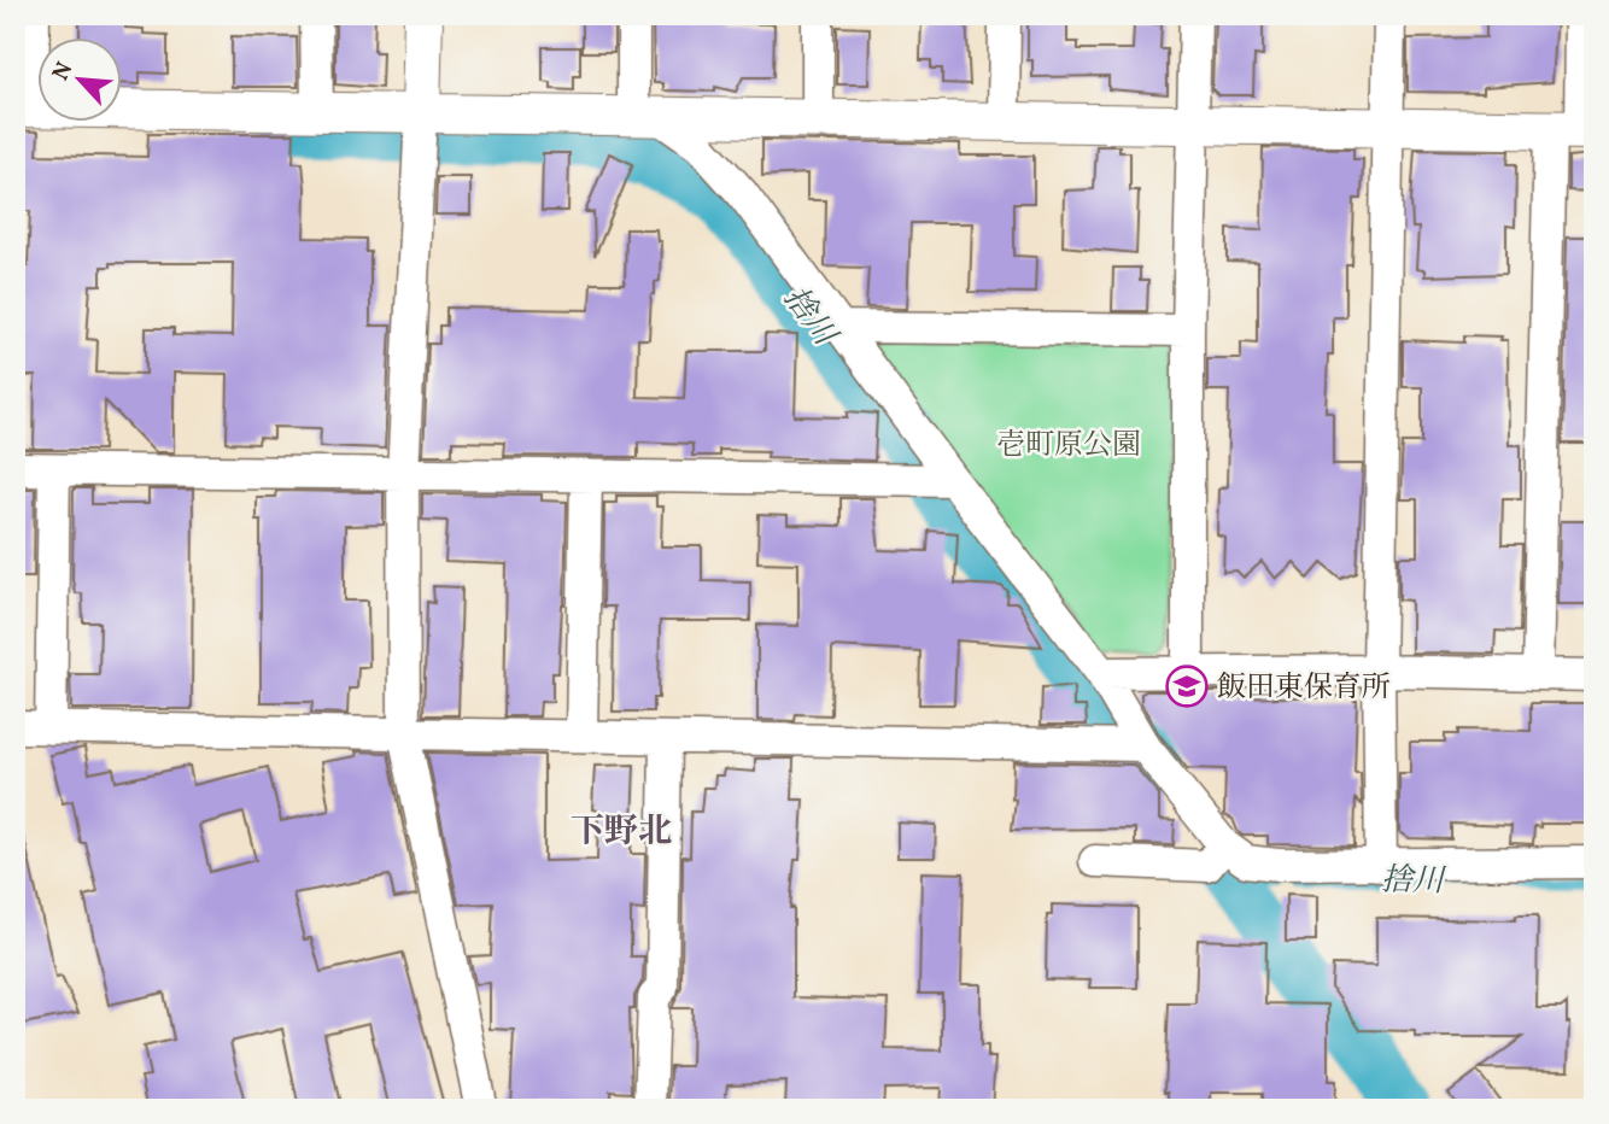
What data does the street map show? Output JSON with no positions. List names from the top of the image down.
{
  "districts": ["下野北"],
  "water": ["捨川"],
  "parks": ["壱町原公園"],
  "places": {
    "school or university": ["飯田東保育所"]
  },
  "north": "top left"
}
